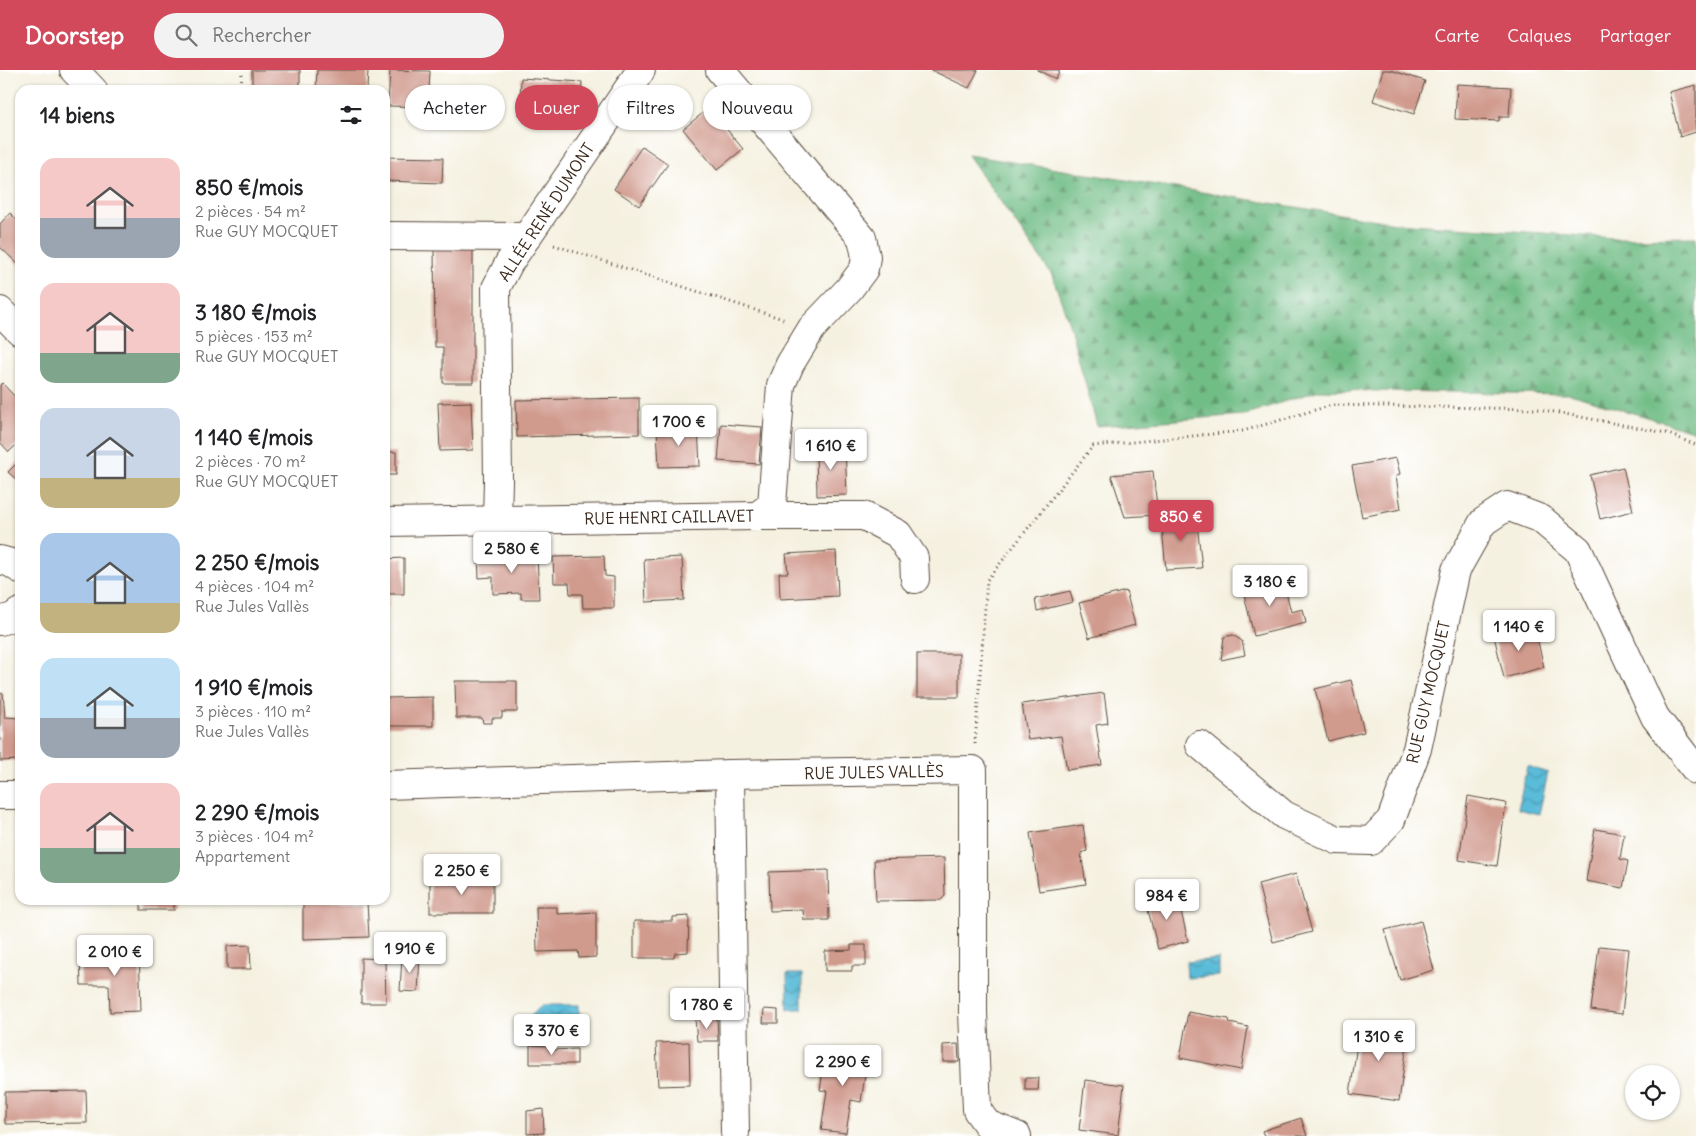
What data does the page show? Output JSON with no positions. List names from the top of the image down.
{
  "streets": {
    "street": [
      "ALLÉE RENÉ DUMONT",
      "RUE HENRI CAILLAVET",
      "RUE GUY MOCQUET",
      "RUE JULES VALLÈS"
    ]
  },
  "crossings": [
    ["ALLÉE RENÉ DUMONT", "RUE HENRI CAILLAVET"]
  ],
  "page": {
    "header": "Doorstep",
    "search": "Rechercher",
    "nav": ["Carte", "Calques", "Partager"],
    "chip": [
      "Acheter",
      "Louer",
      "Filtres",
      "Nouveau"
    ],
    "heading": "14 biens",
    "list": [
      {
        "name": "850 €/mois",
        "note": "2 pièces · 54 m² · Rue GUY MOCQUET"
      },
      {
        "name": "3 180 €/mois",
        "note": "5 pièces · 153 m² · Rue GUY MOCQUET"
      },
      {
        "name": "1 140 €/mois",
        "note": "2 pièces · 70 m² · Rue GUY MOCQUET"
      },
      {
        "name": "2 250 €/mois",
        "note": "4 pièces · 104 m² · Rue Jules Vallès"
      },
      {
        "name": "1 910 €/mois",
        "note": "3 pièces · 110 m² · Rue Jules Vallès"
      },
      {
        "name": "2 290 €/mois",
        "note": "3 pièces · 104 m² · Appartement"
      }
    ],
    "price": [
      "1 700 €",
      "1 610 €",
      "850 €",
      "2 580 €",
      "3 180 €",
      "1 140 €",
      "2 250 €",
      "984 €",
      "1 910 €",
      "2 010 €",
      "1 780 €",
      "3 370 €",
      "1 310 €",
      "2 290 €"
    ]
  }
}
